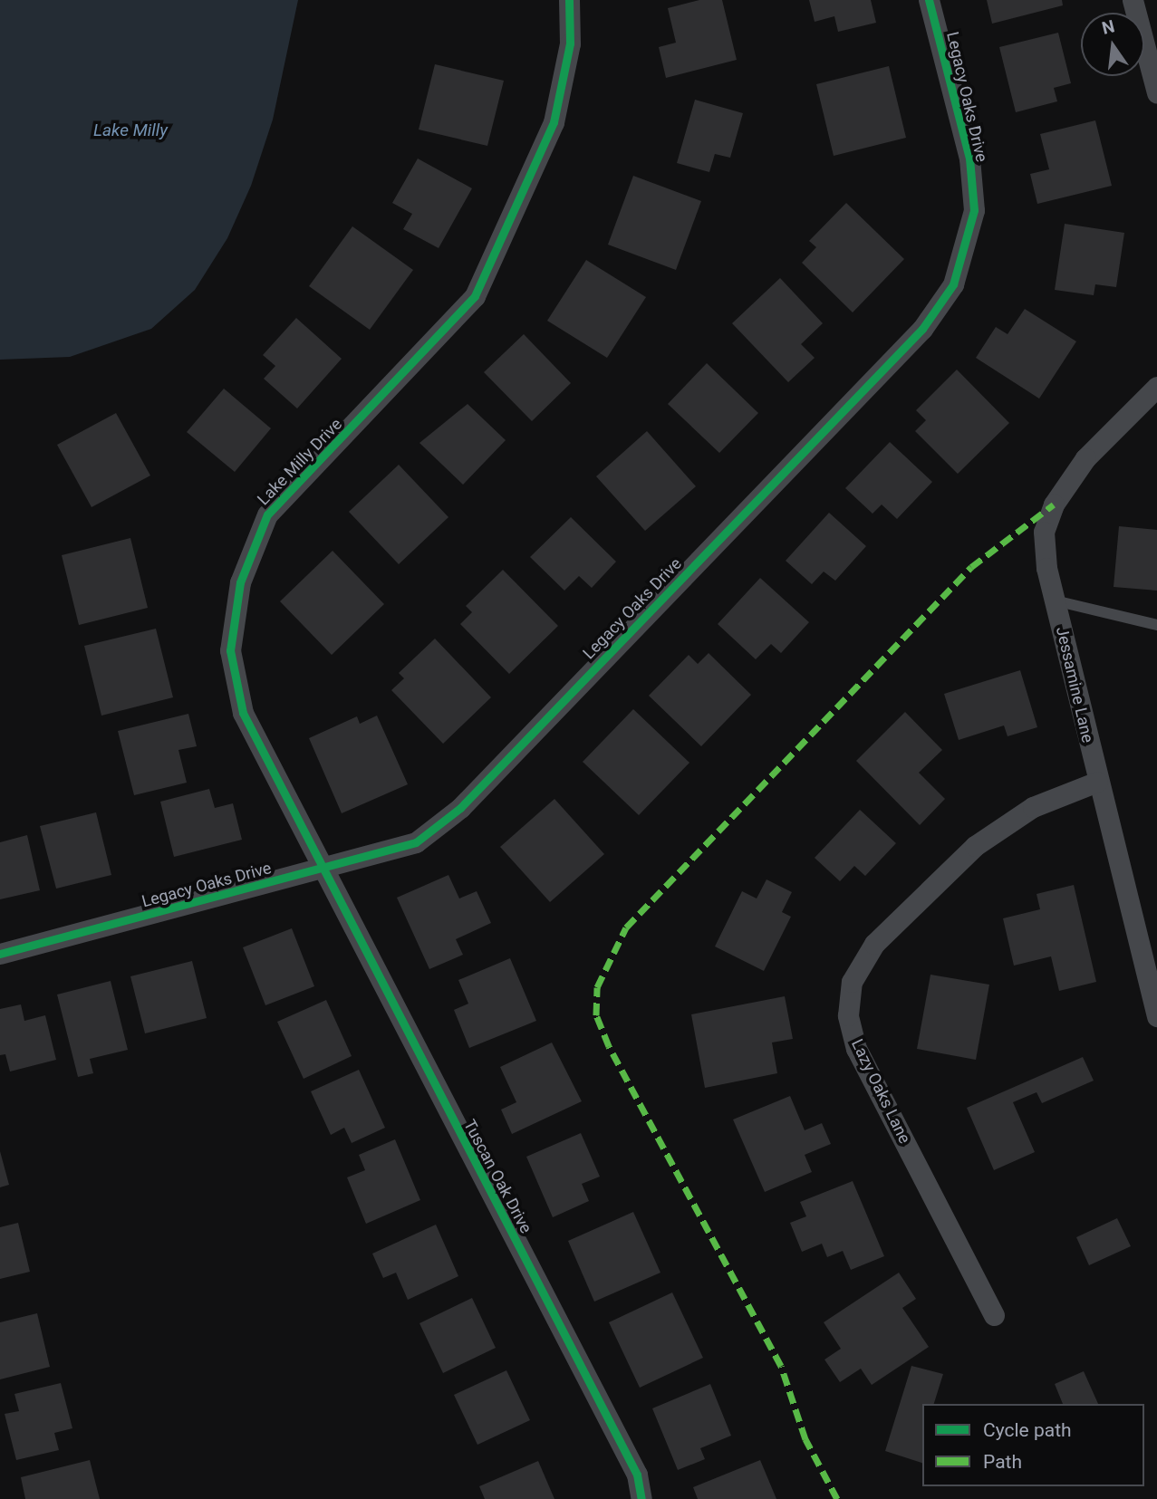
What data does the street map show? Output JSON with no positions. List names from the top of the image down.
{
  "streets": {
    "street": [
      "Legacy Oaks Drive",
      "Lake Milly Drive",
      "Jessamine Lane",
      "Lazy Oaks Lane",
      "Tuscan Oak Drive"
    ]
  },
  "crossings": [
    ["Legacy Oaks Drive", "Lake Milly Drive"],
    ["Legacy Oaks Drive", "Tuscan Oak Drive"],
    ["Lake Milly Drive", "Tuscan Oak Drive"],
    ["Jessamine Lane", "Lazy Oaks Lane"]
  ],
  "water": ["Lake Milly"],
  "legend": ["Cycle path", "Path"],
  "north": "top"
}
